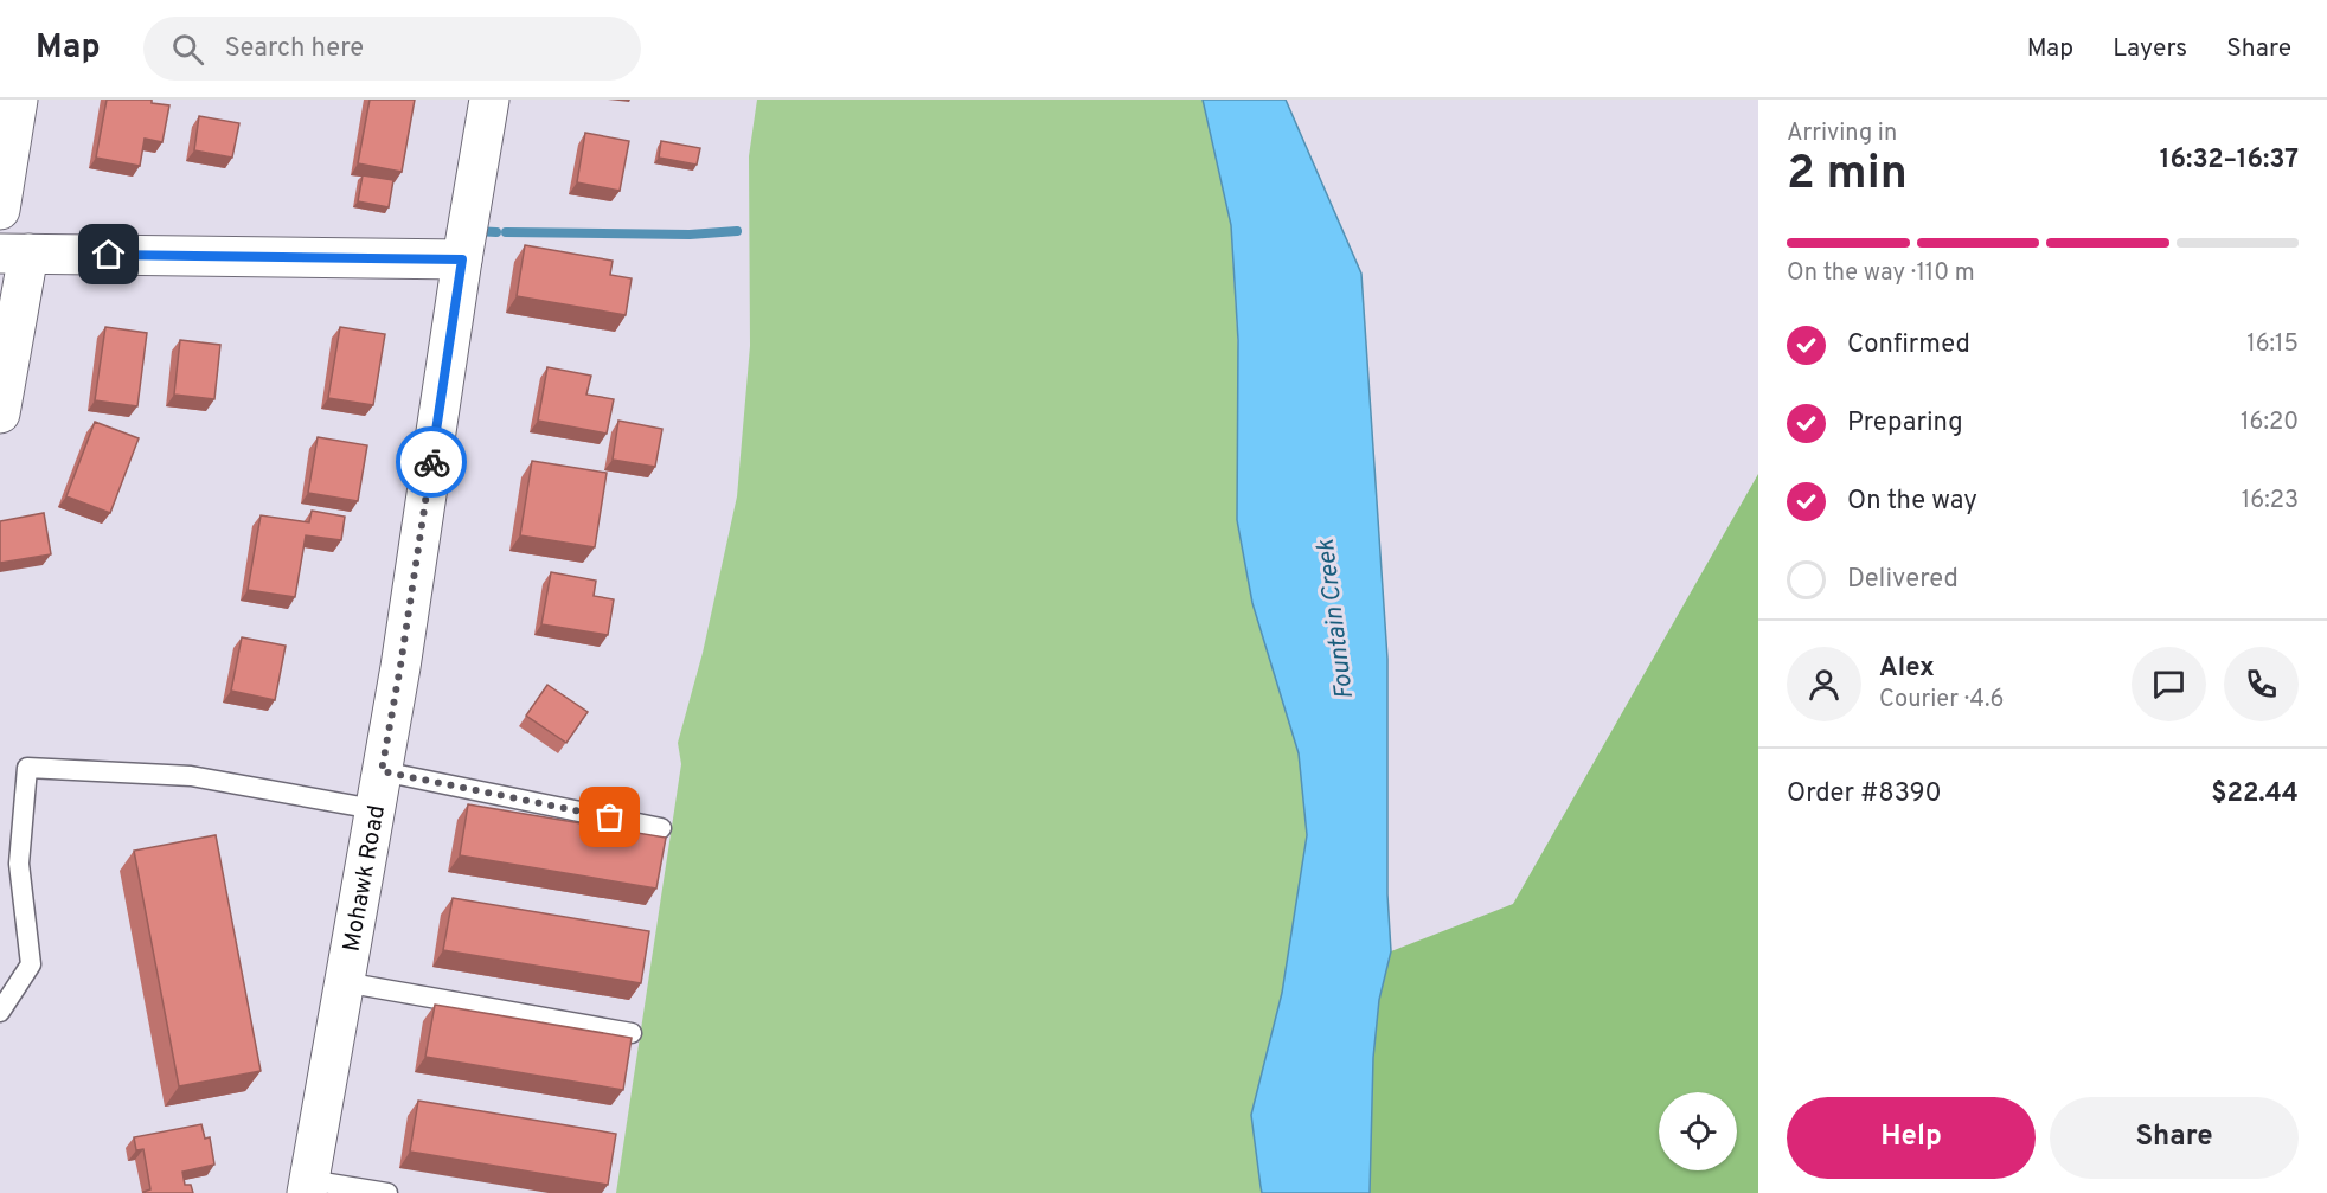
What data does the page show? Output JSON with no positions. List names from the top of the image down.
{
  "streets": {
    "street": ["Mohawk Road"]
  },
  "water": ["Fountain Creek"],
  "page": {
    "header": "Map",
    "search": "Search here",
    "nav": ["Map", "Layers", "Share"],
    "heading": ["2 min", "Arriving in", "16:32–16:37"],
    "panel": [
      "Alex",
      "Courier · 4.6",
      "Order #8390",
      "$22.44"
    ],
    "bar": "On the way · 110 m",
    "list": [
      ["Confirmed", "16:15"],
      ["Preparing", "16:20"],
      ["On the way", "16:23"],
      "Delivered"
    ],
    "buttons": ["Help", "Share"]
  }
}
